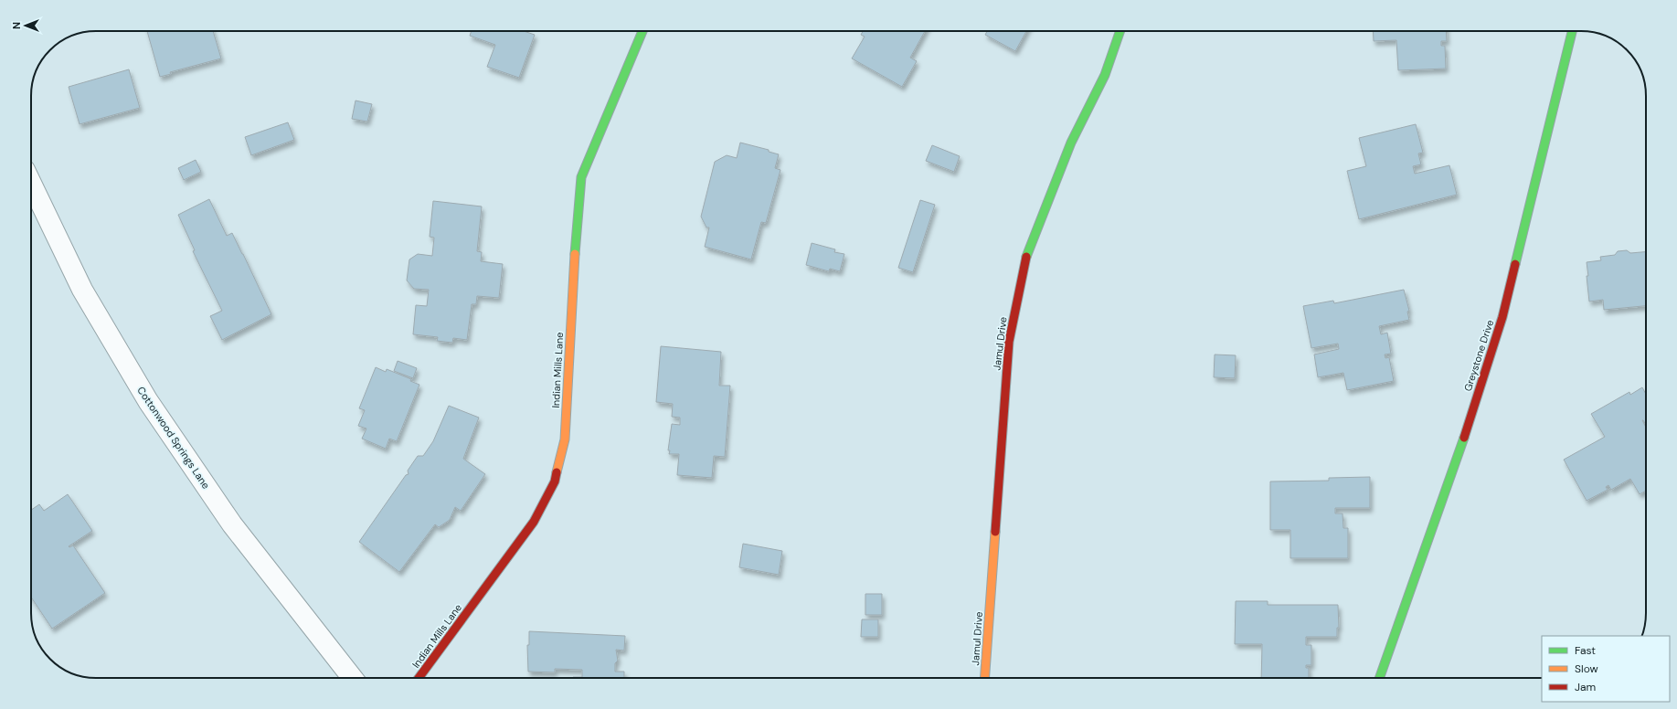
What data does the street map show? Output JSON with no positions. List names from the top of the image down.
{
  "streets": {
    "street": [
      "Jamul Drive",
      "Greystone Drive",
      "Indian Mills Lane",
      "Cottonwood Springs Lane"
    ]
  },
  "legend": ["Fast", "Slow", "Jam"],
  "north": "left"
}
